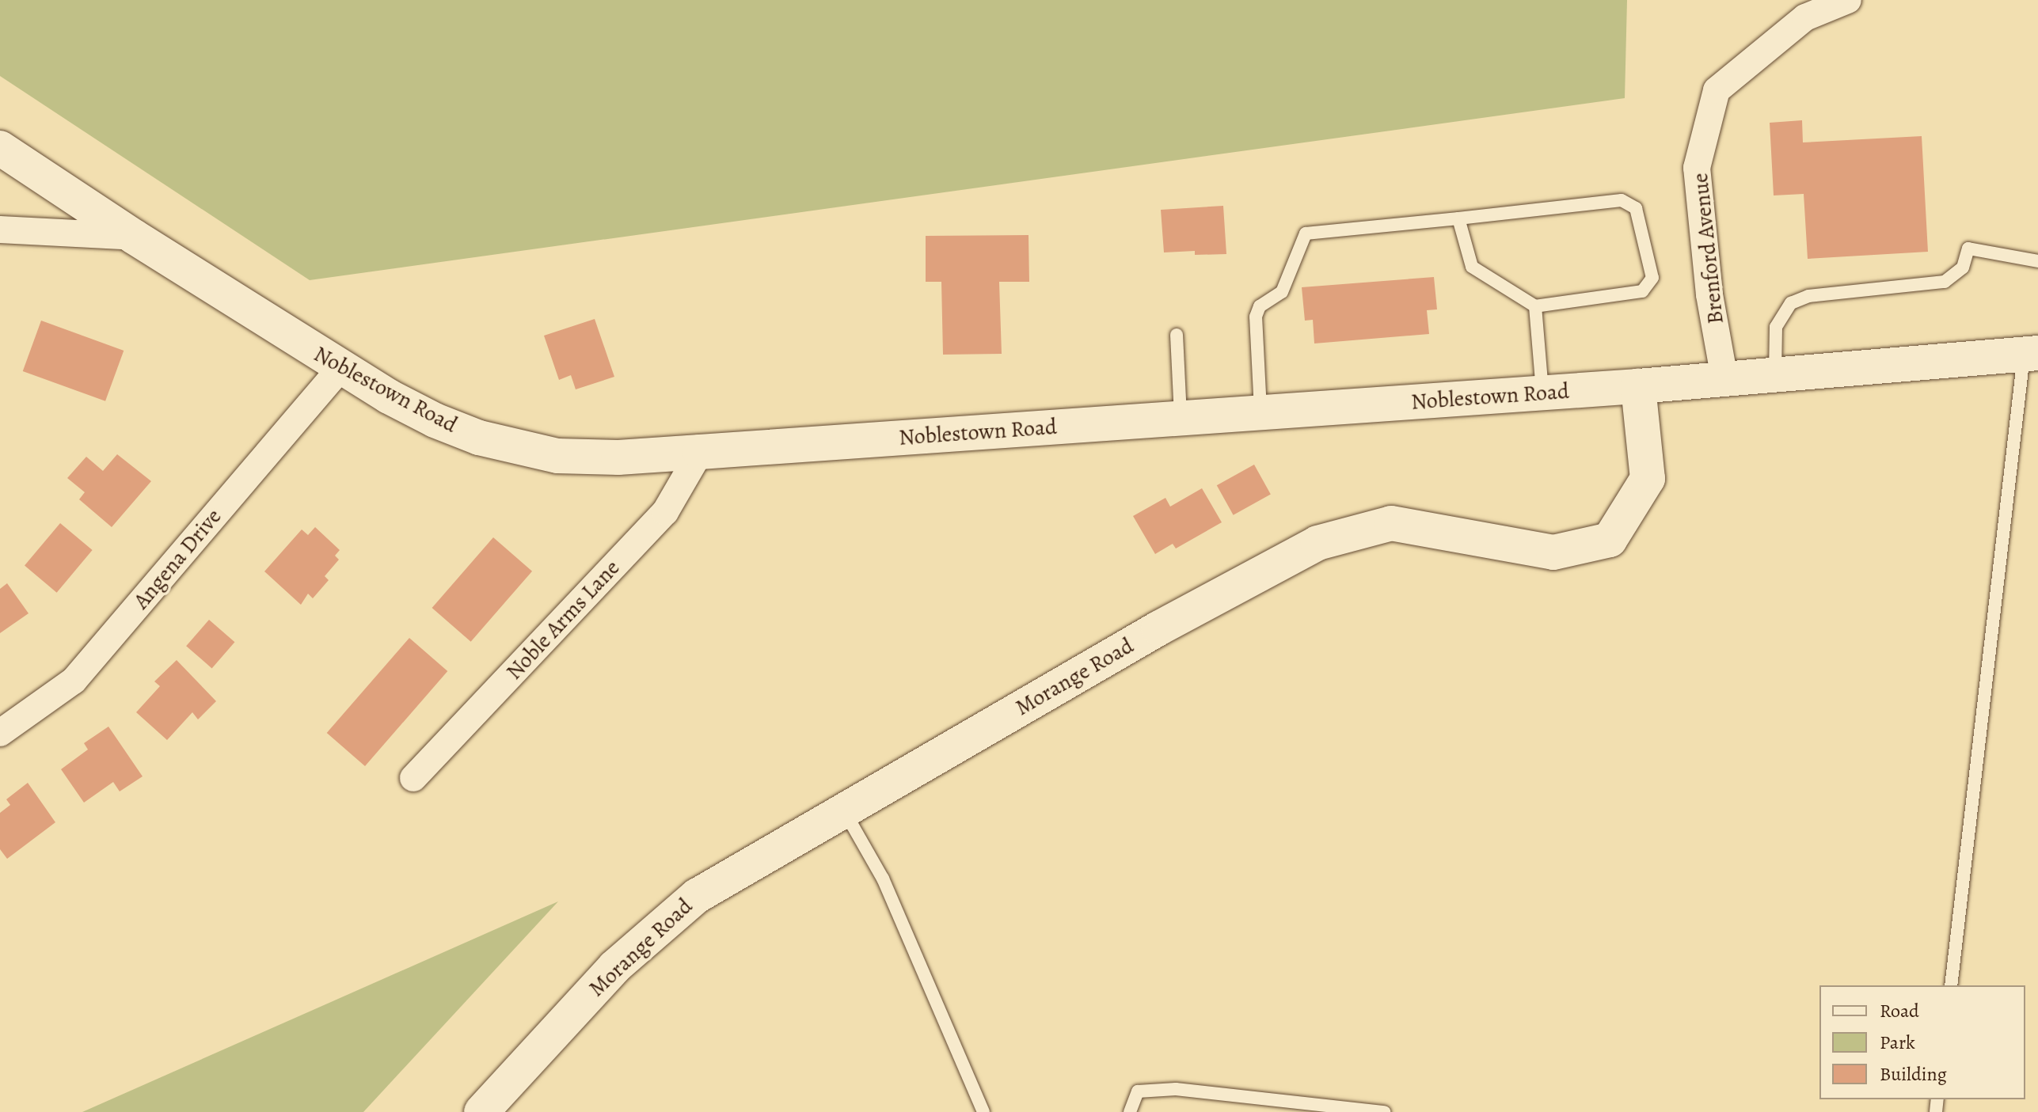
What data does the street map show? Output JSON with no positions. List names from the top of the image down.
{
  "streets": {
    "main road": ["Noblestown Road", "Morange Road"],
    "street": ["Brenford Avenue", "Angena Drive", "Noble Arms Lane"]
  },
  "crossings": [
    ["Brenford Avenue", "Noblestown Road"],
    ["Noblestown Road", "Angena Drive"],
    ["Noblestown Road", "Noble Arms Lane"],
    ["Noblestown Road", "Morange Road"]
  ],
  "legend": ["Road", "Park", "Building"]
}
